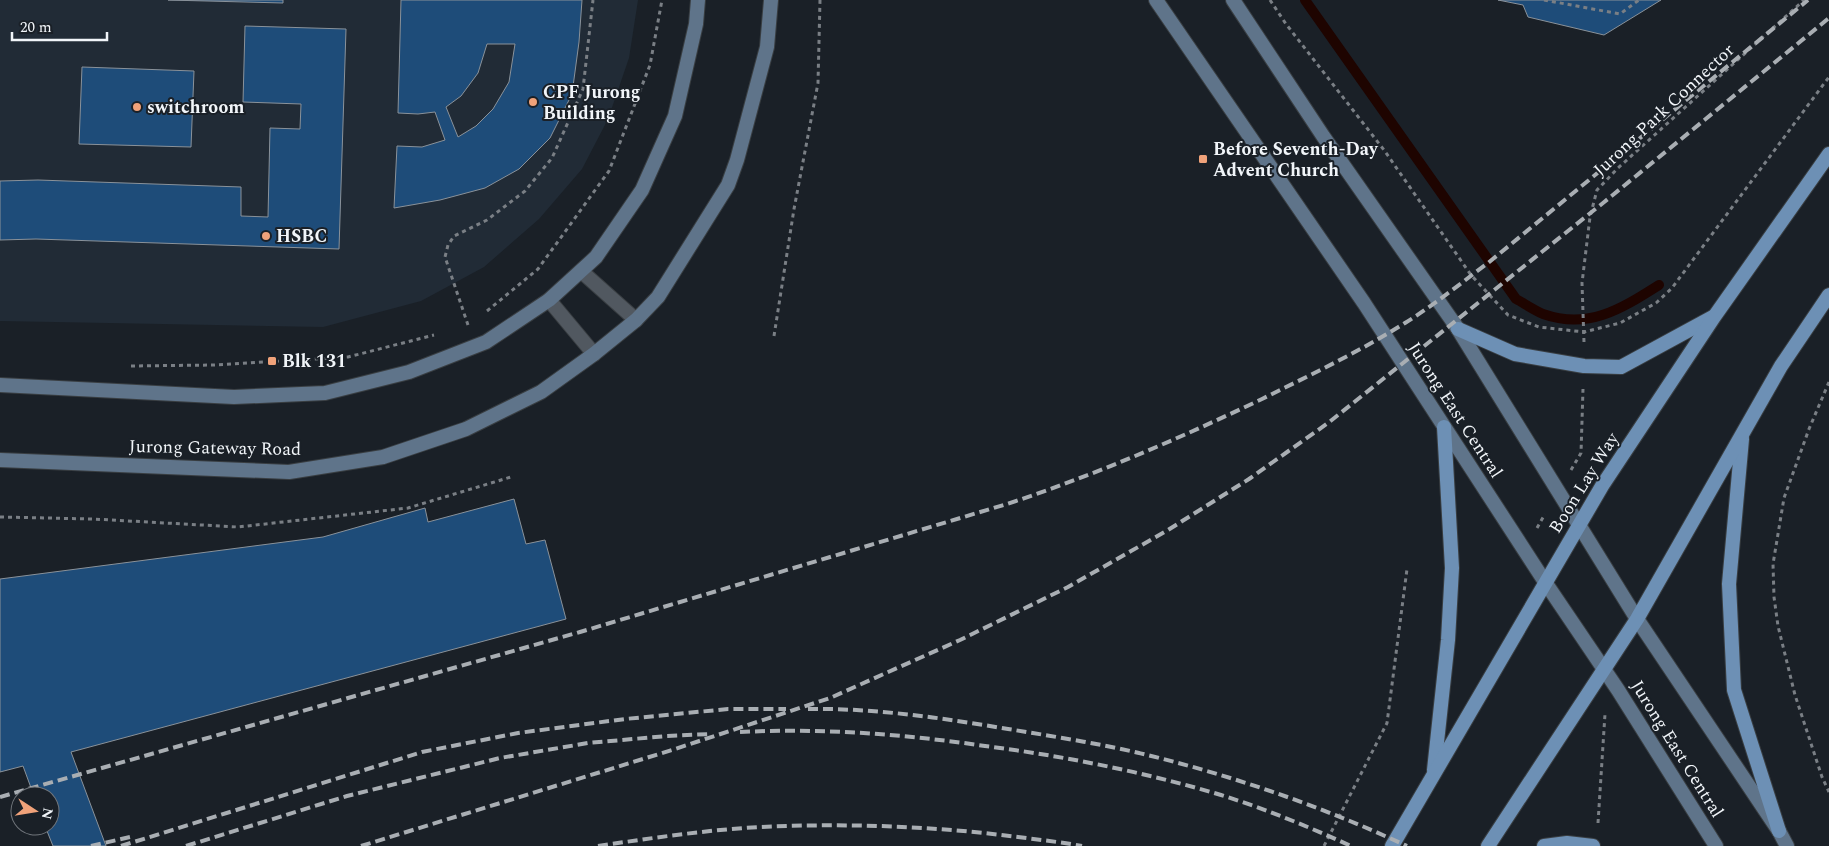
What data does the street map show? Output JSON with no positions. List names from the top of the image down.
{
  "streets": {
    "main road": ["Jurong East Central", "Jurong Gateway Road", "Boon Lay Way"],
    "path": ["Jurong Park Connector"]
  },
  "crossings": [
    ["Jurong East Central", "Boon Lay Way"]
  ],
  "places": {
    "other": ["CPF Jurong Building", "switchroom", "HSBC"],
    "transit": ["Before Seventh-Day Advent Church", "Blk 131"]
  },
  "scale_bar": "20 m",
  "north": "right"
}
